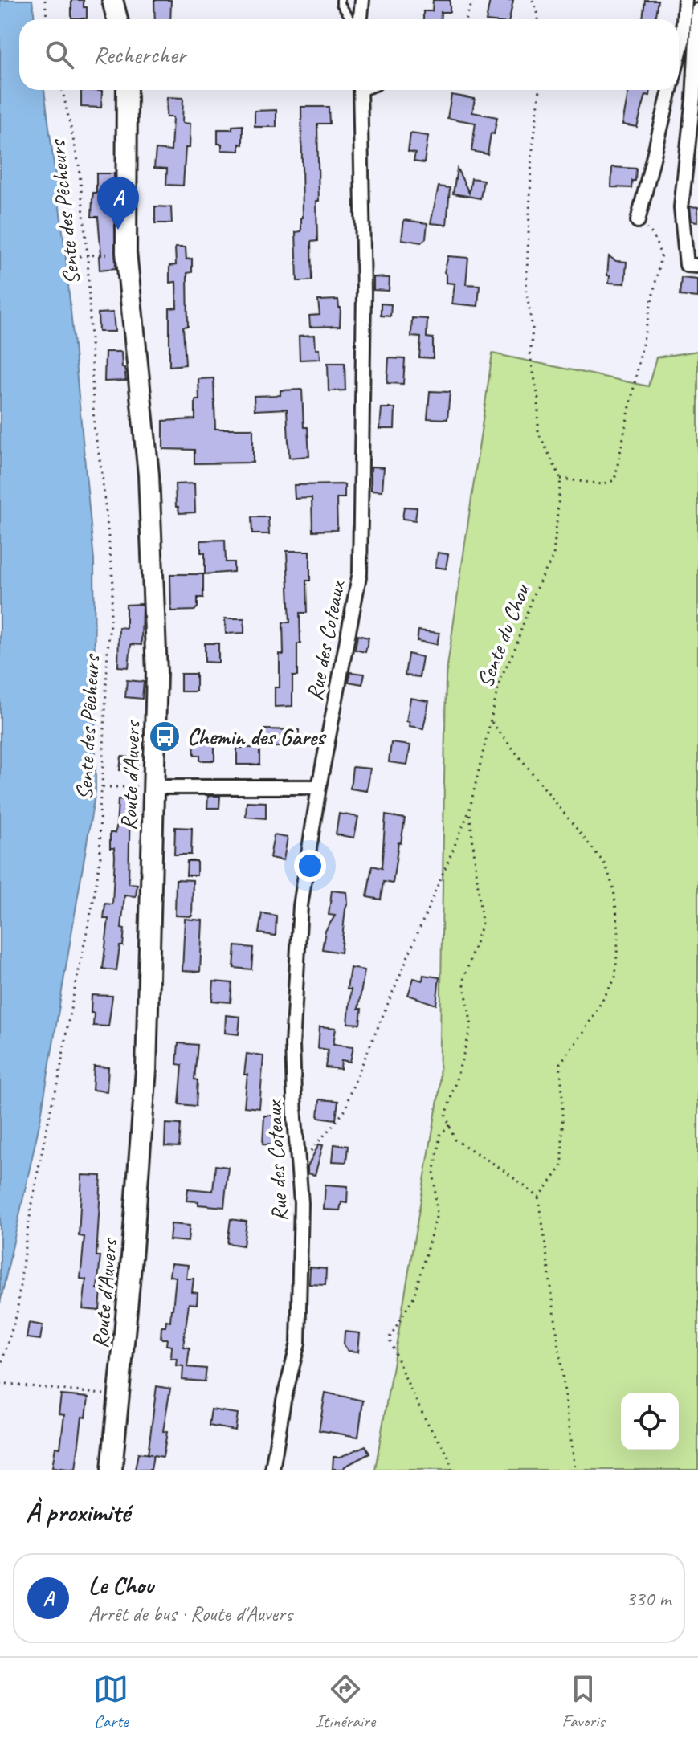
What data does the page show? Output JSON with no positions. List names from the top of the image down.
{
  "streets": {
    "main road": ["Route d'Auvers"],
    "street": ["Rue des Coteaux"],
    "path": ["Sente des Pêcheurs", "Sente du Chou"]
  },
  "crossings": [
    ["Sente du Chou", "Rue des Coteaux"]
  ],
  "places": {
    "bus stop": ["Chemin des Gares"]
  },
  "page": {
    "search": "Rechercher",
    "pins": "A",
    "heading": "À proximité",
    "list": [
      {
        "mark": "A",
        "name": "Le Chou",
        "note": "Arrêt de bus · Route d'Auvers",
        "value": "330 m"
      }
    ],
    "nav": ["Carte", "Itinéraire", "Favoris"]
  }
}
